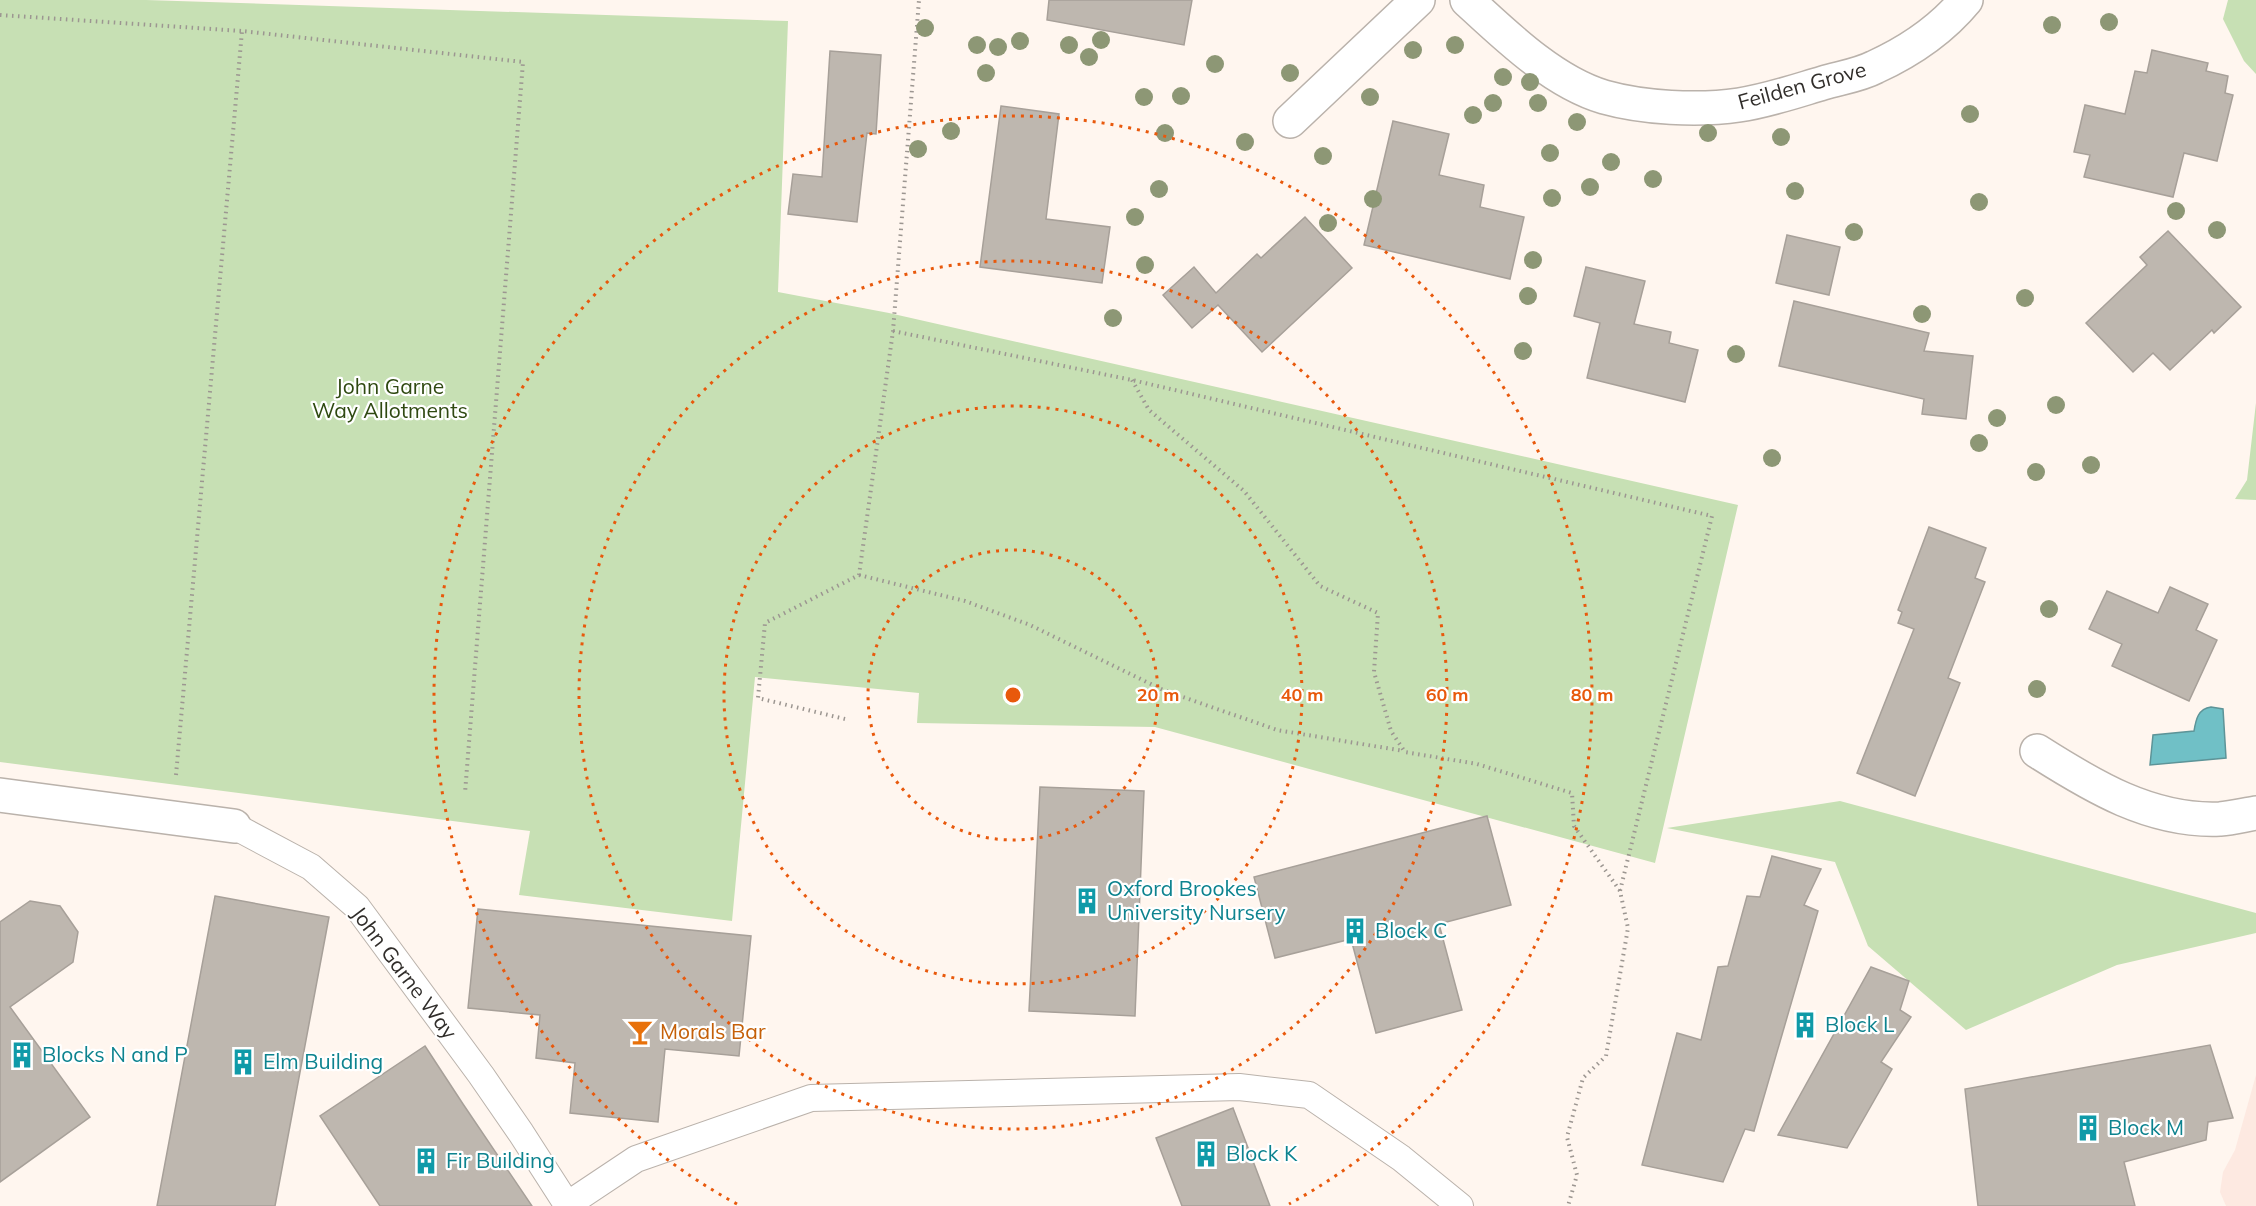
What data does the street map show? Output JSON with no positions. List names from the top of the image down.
{
  "streets": {
    "street": ["Feilden Grove", "John Garne Way"]
  },
  "parks": ["John Garne Way Allotments"],
  "places": {
    "building": [
      "Oxford Brookes University Nursery",
      "Block C",
      "Block L",
      "Blocks N and P",
      "Elm Building",
      "Block M",
      "Block K",
      "Fir Building"
    ],
    "bar": ["Morals Bar"]
  },
  "rings": [
    "20 m",
    "40 m",
    "60 m",
    "80 m"
  ]
}
